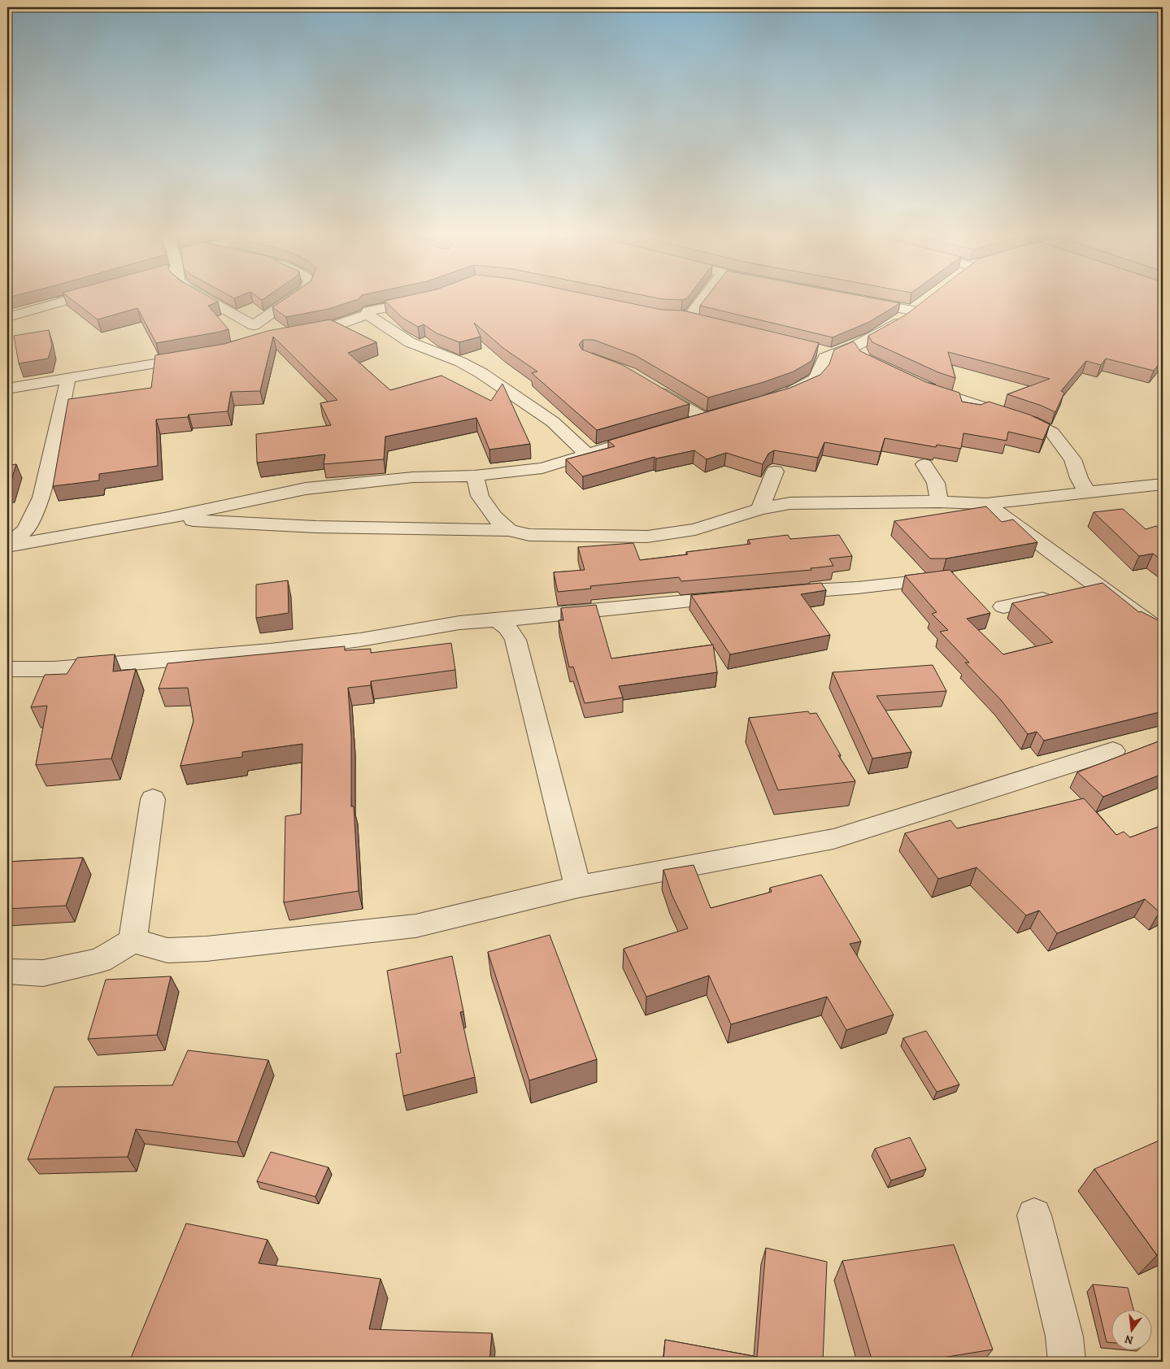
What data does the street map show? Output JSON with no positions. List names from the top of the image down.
{
  "north": "bottom"
}
